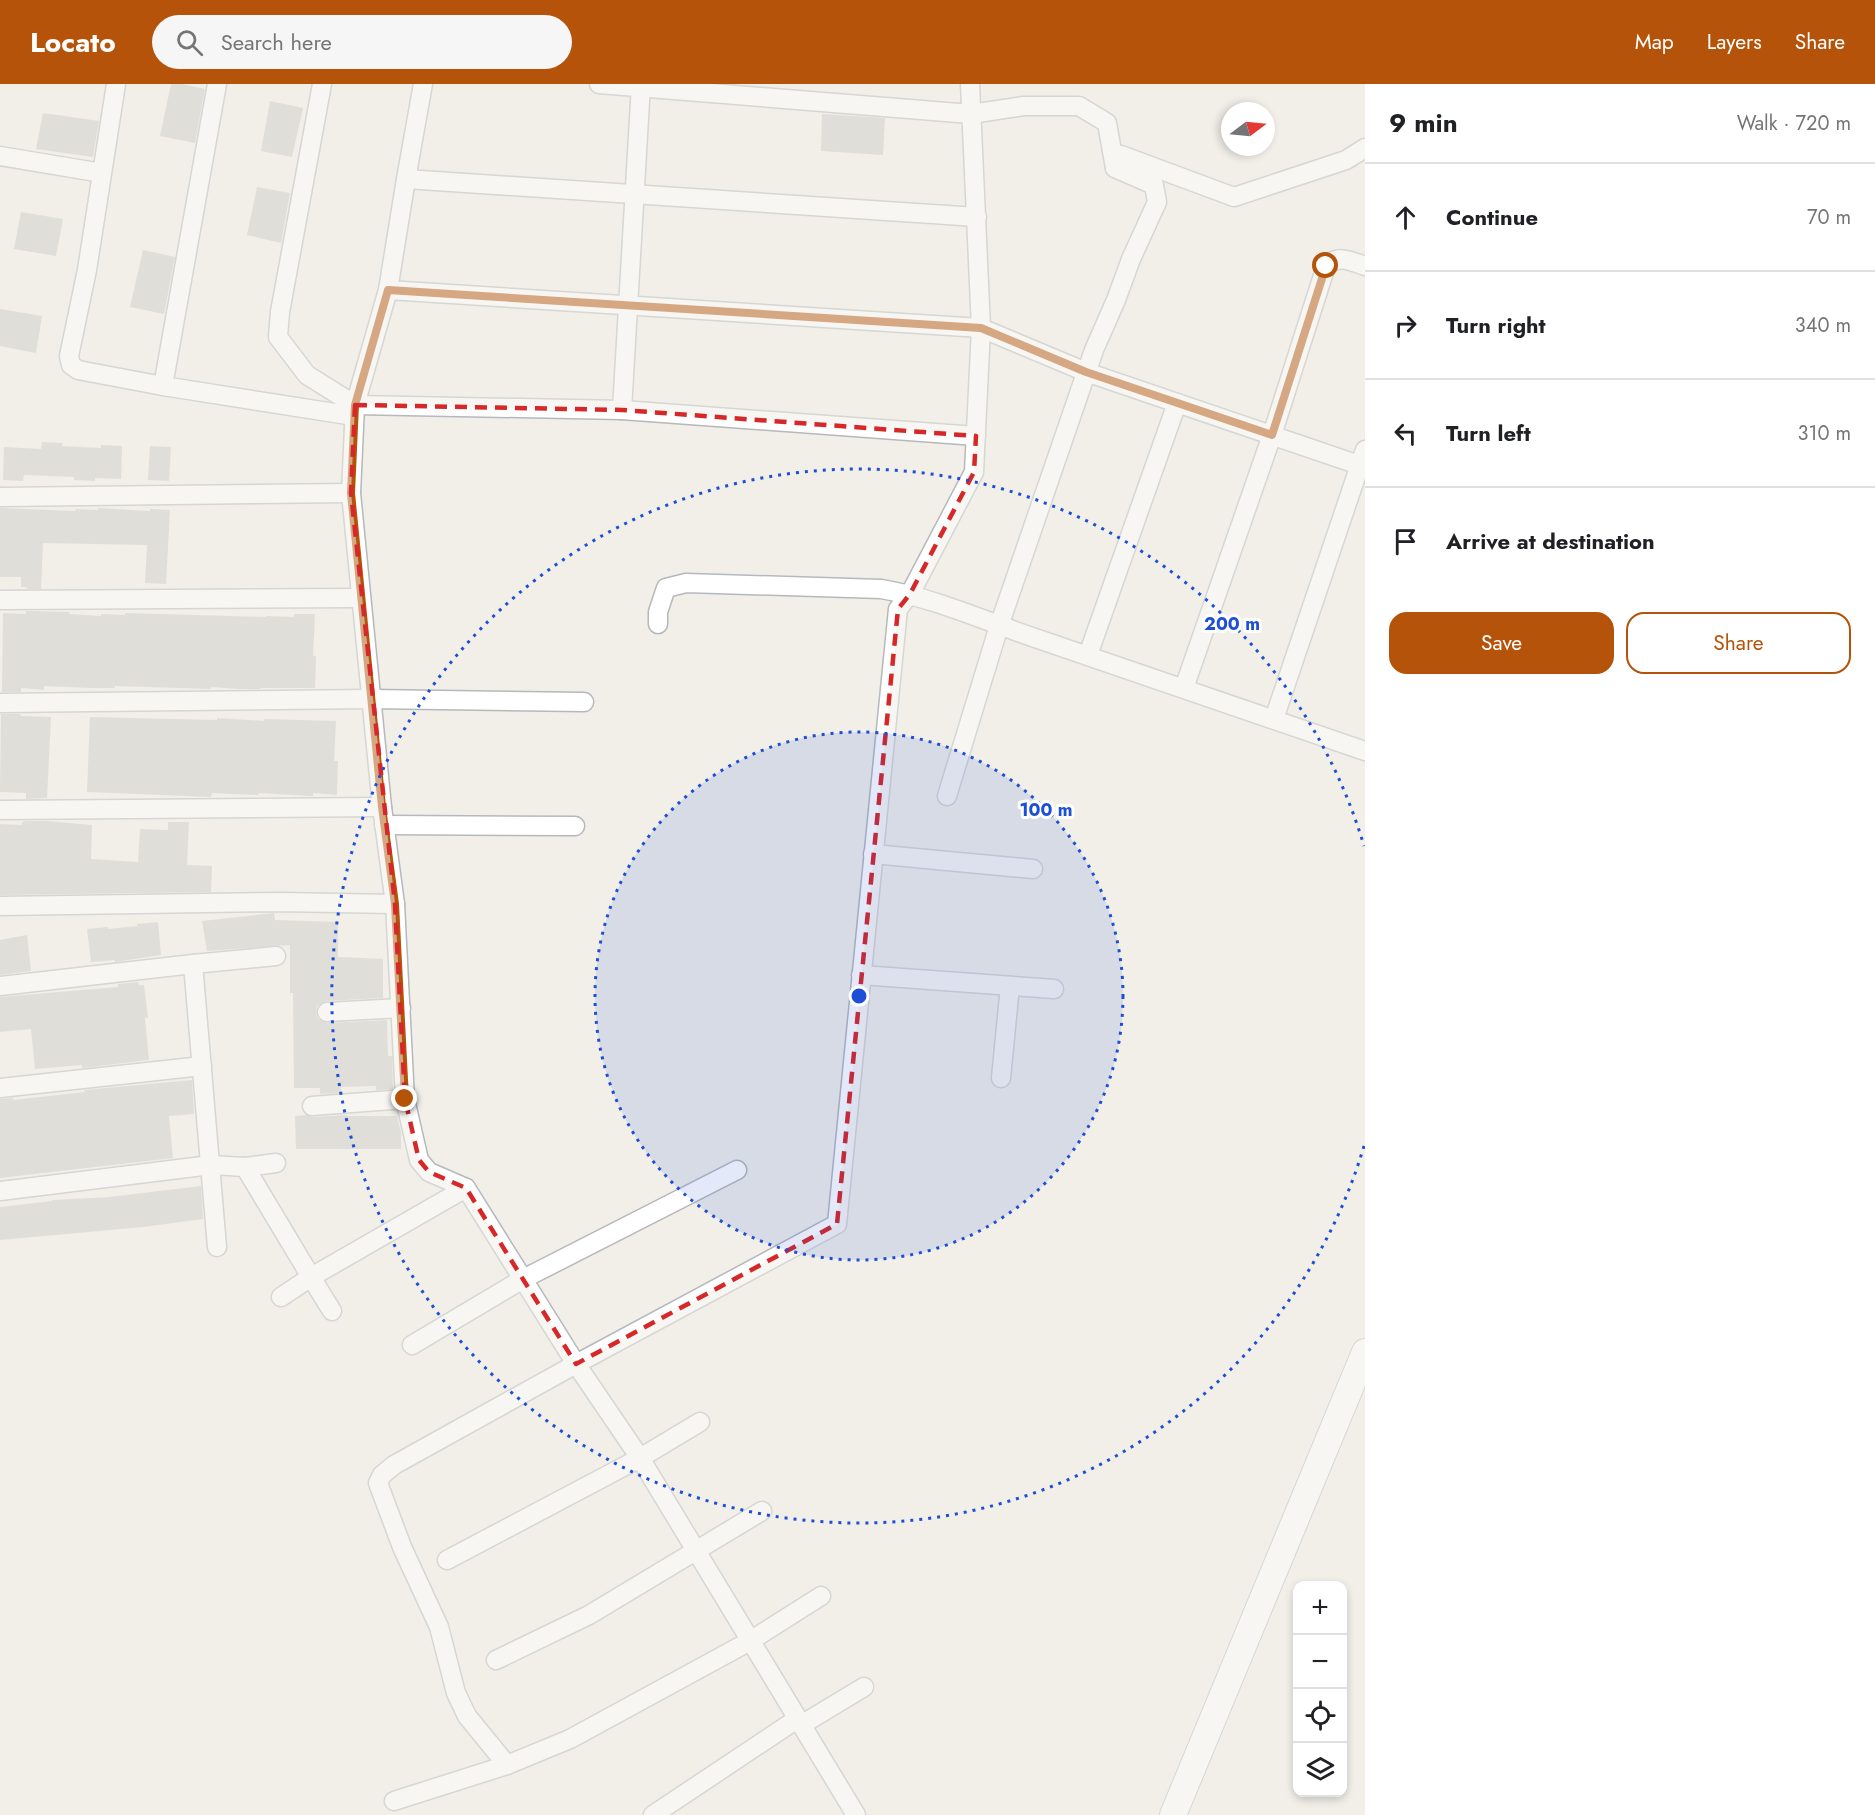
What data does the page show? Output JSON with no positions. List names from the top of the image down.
{
  "north": "right",
  "page": {
    "header": "Locato",
    "search": "Search here",
    "nav": ["Map", "Layers", "Share"],
    "heading": ["9 min", "Walk · 720 m"],
    "list": [
      ["Continue", "70 m"],
      ["Turn right", "340 m"],
      ["Turn left", "310 m"],
      "Arrive at destination"
    ],
    "buttons": ["Save", "Share"],
    "map_buttons": ["+", "−"]
  },
  "rings": ["200 m", "100 m"]
}
